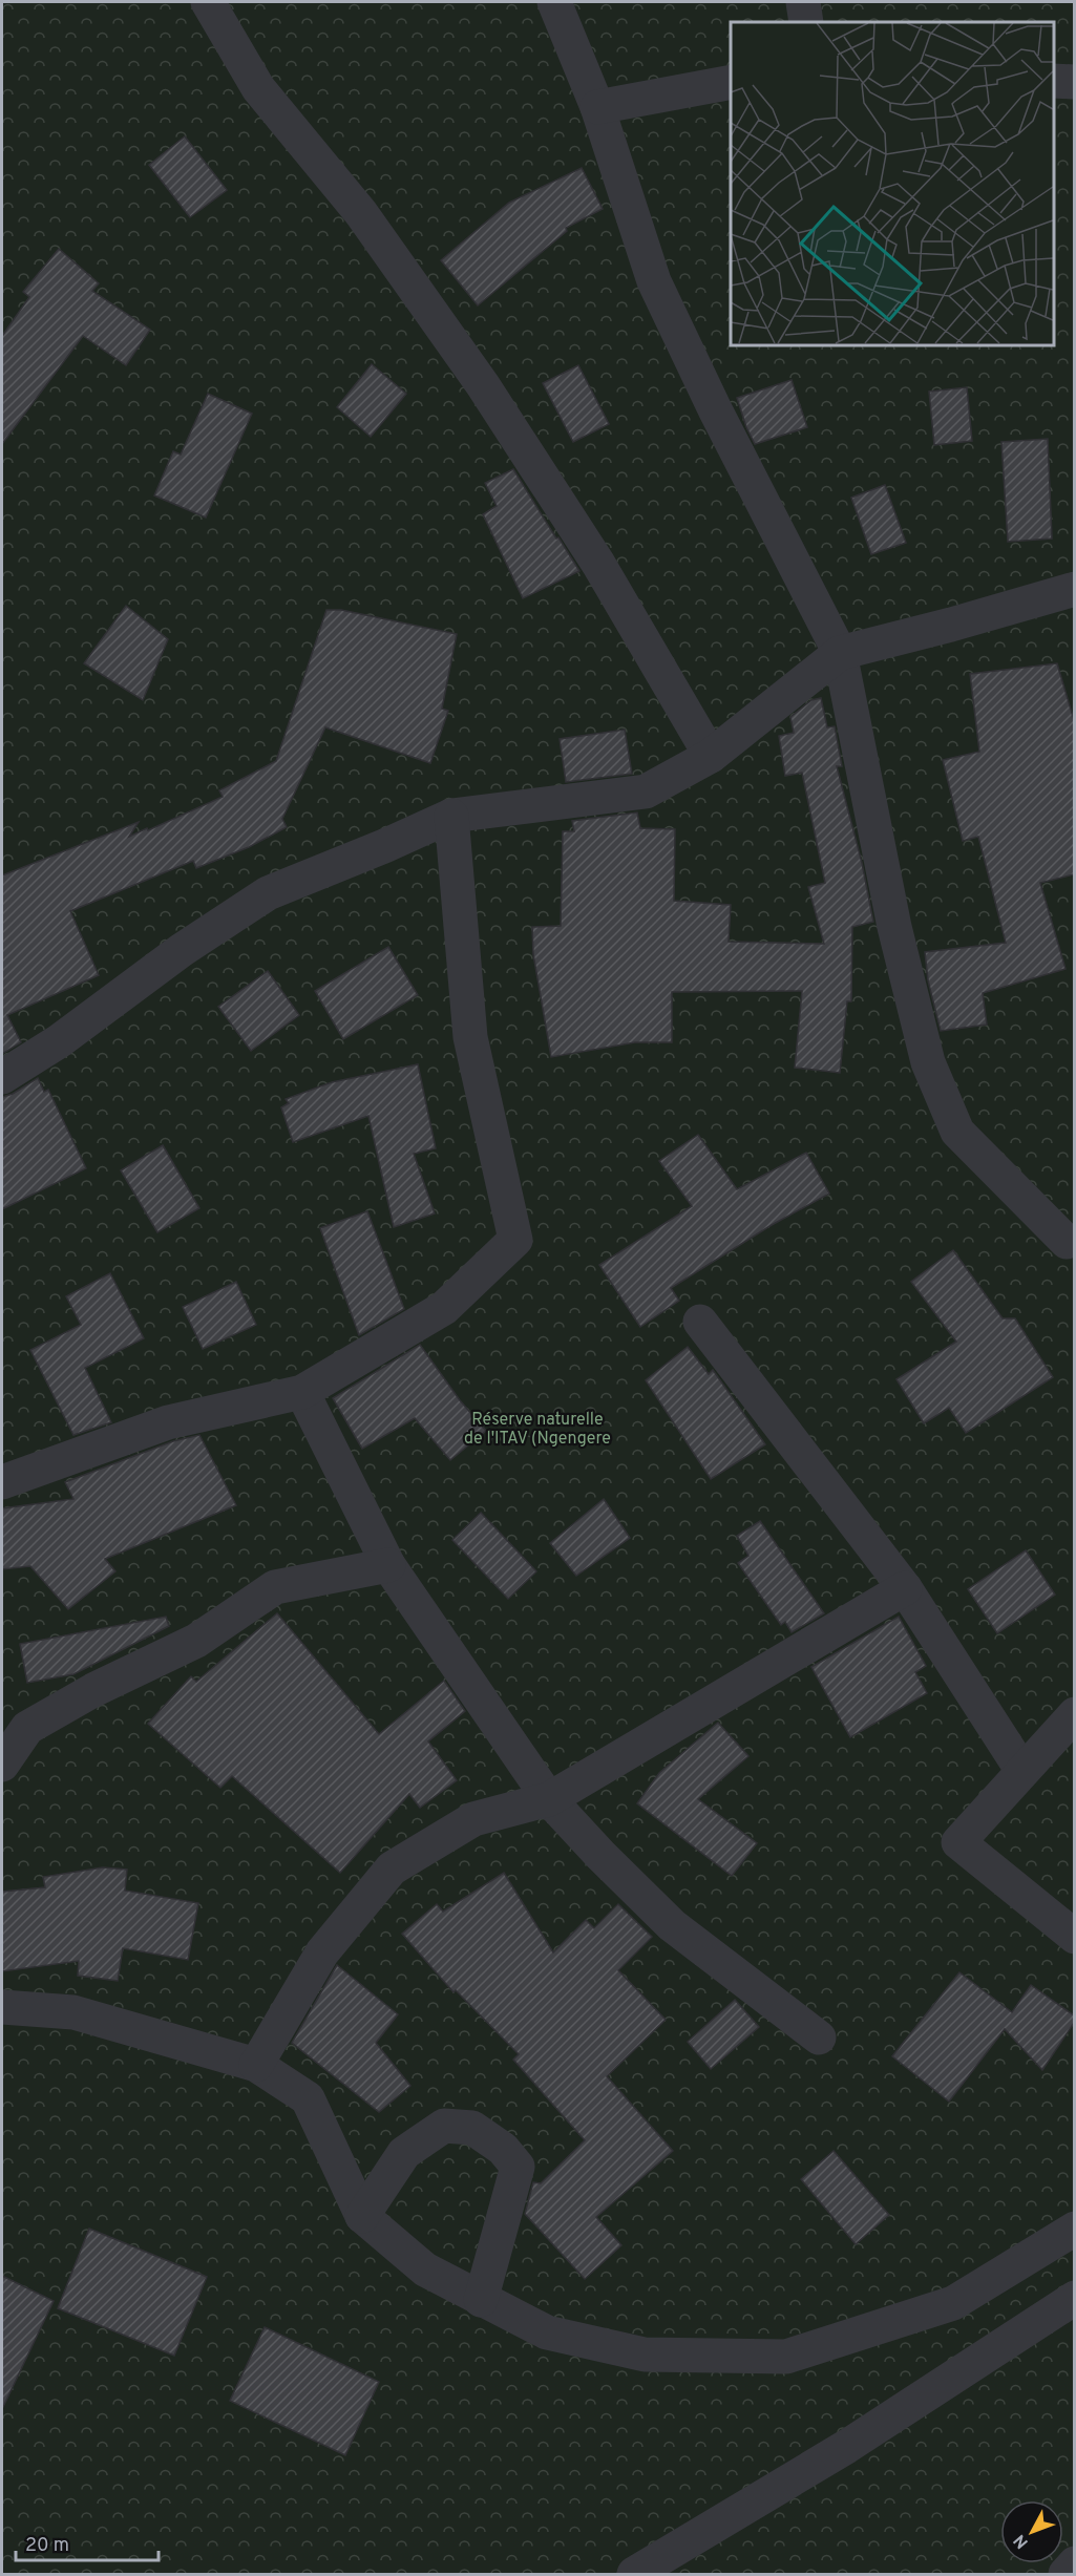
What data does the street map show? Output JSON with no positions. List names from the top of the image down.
{
  "parks": ["Réserve naturelle de l'ITAV (Ngengere"],
  "scale_bar": "20 m",
  "north": "bottom left"
}
